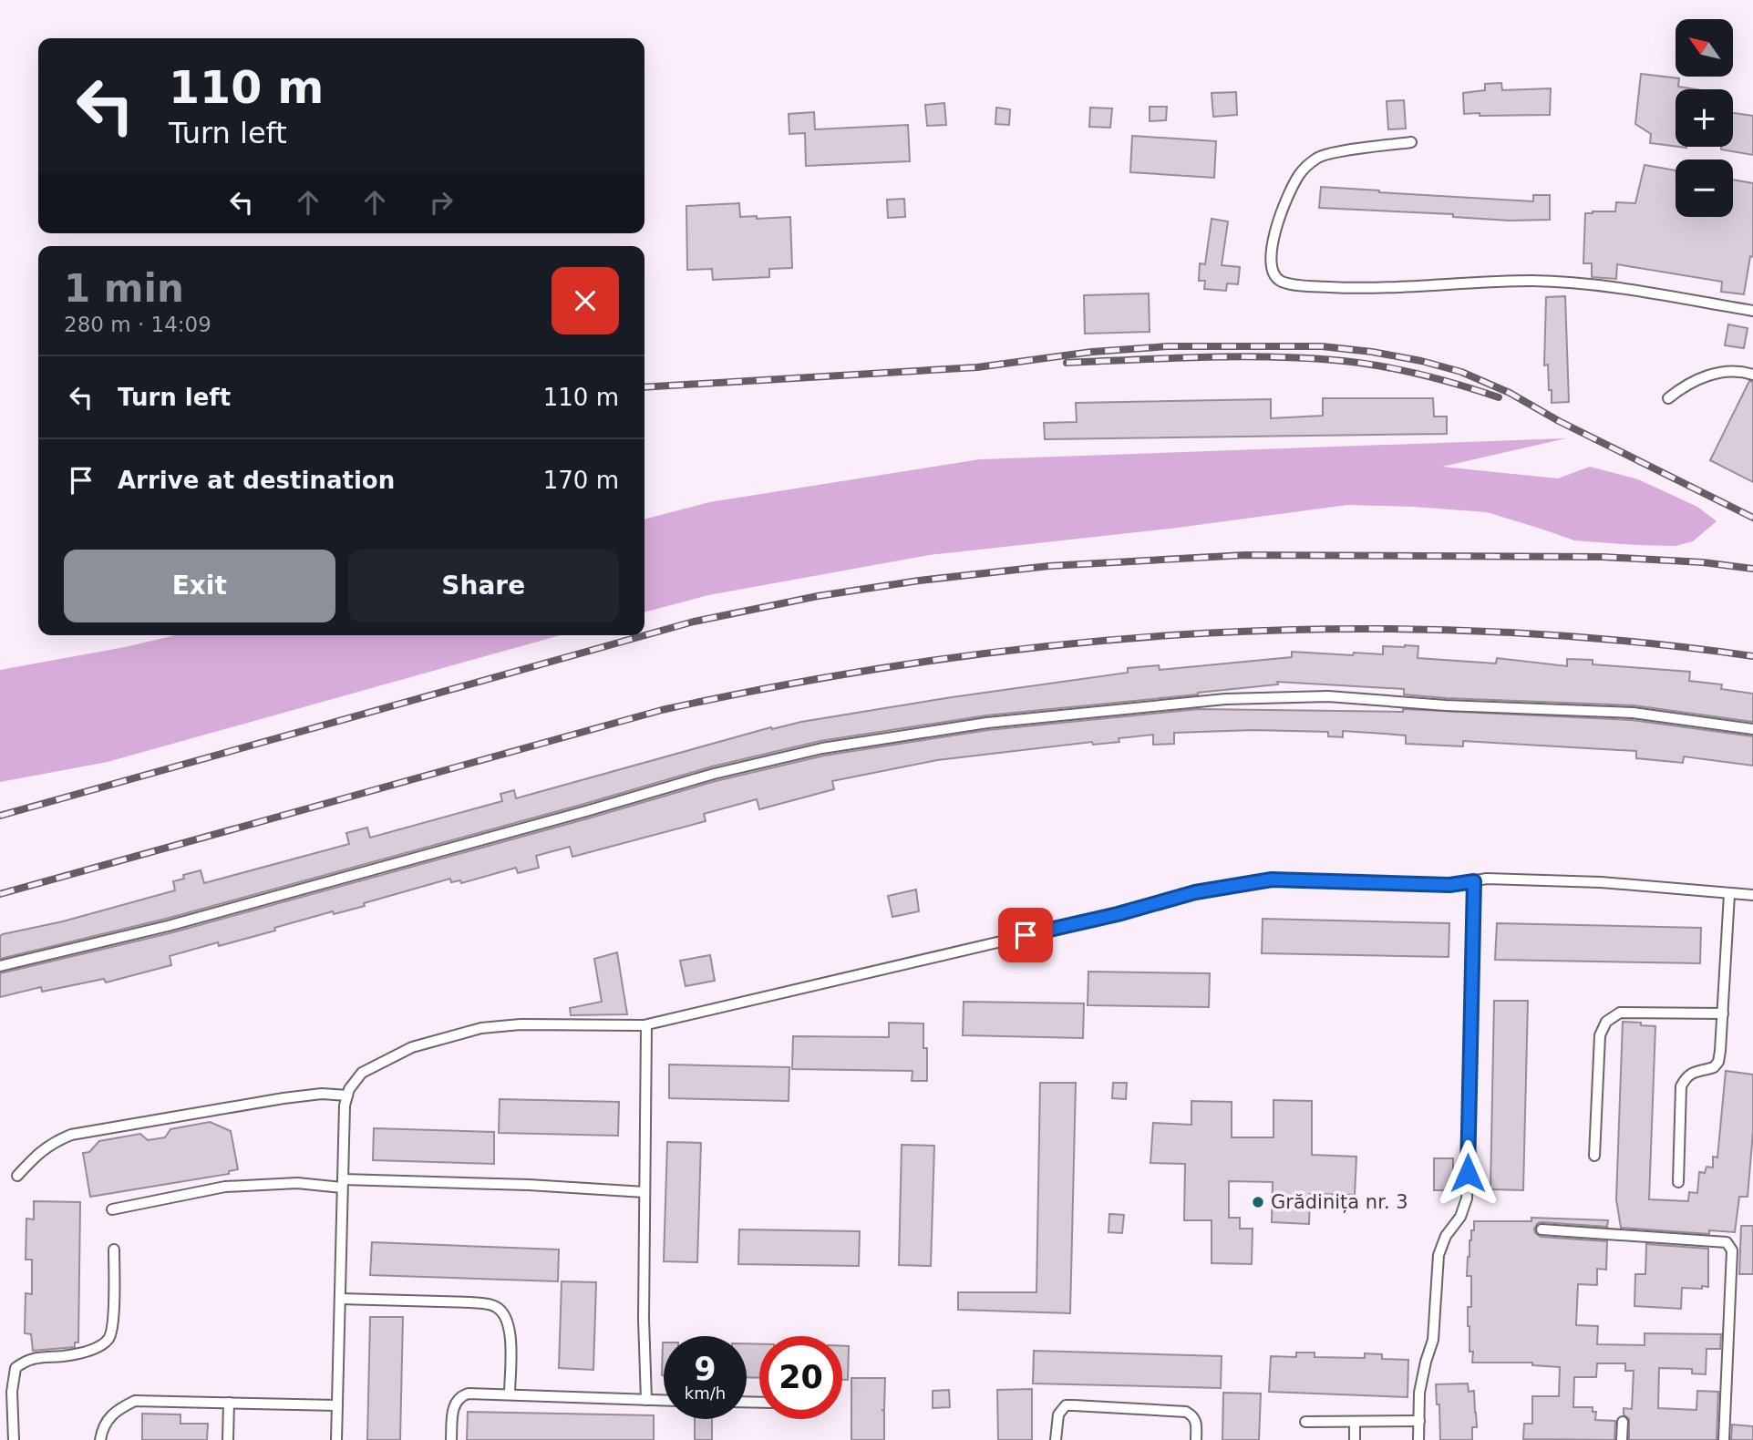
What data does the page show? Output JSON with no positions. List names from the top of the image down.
{
  "places": ["Grădinița nr. 3"],
  "north": "top left",
  "page": {
    "map_buttons": ["+", "−"],
    "turn": ["110 m", "Turn left"],
    "heading": ["1 min", "280 m · 14:09"],
    "list": [
      {
        "name": "Turn left",
        "value": "110 m"
      },
      {
        "name": "Arrive at destination",
        "value": "170 m"
      }
    ],
    "buttons": ["Exit", "Share"],
    "speed": "9 km/h",
    "limit": "20"
  }
}
